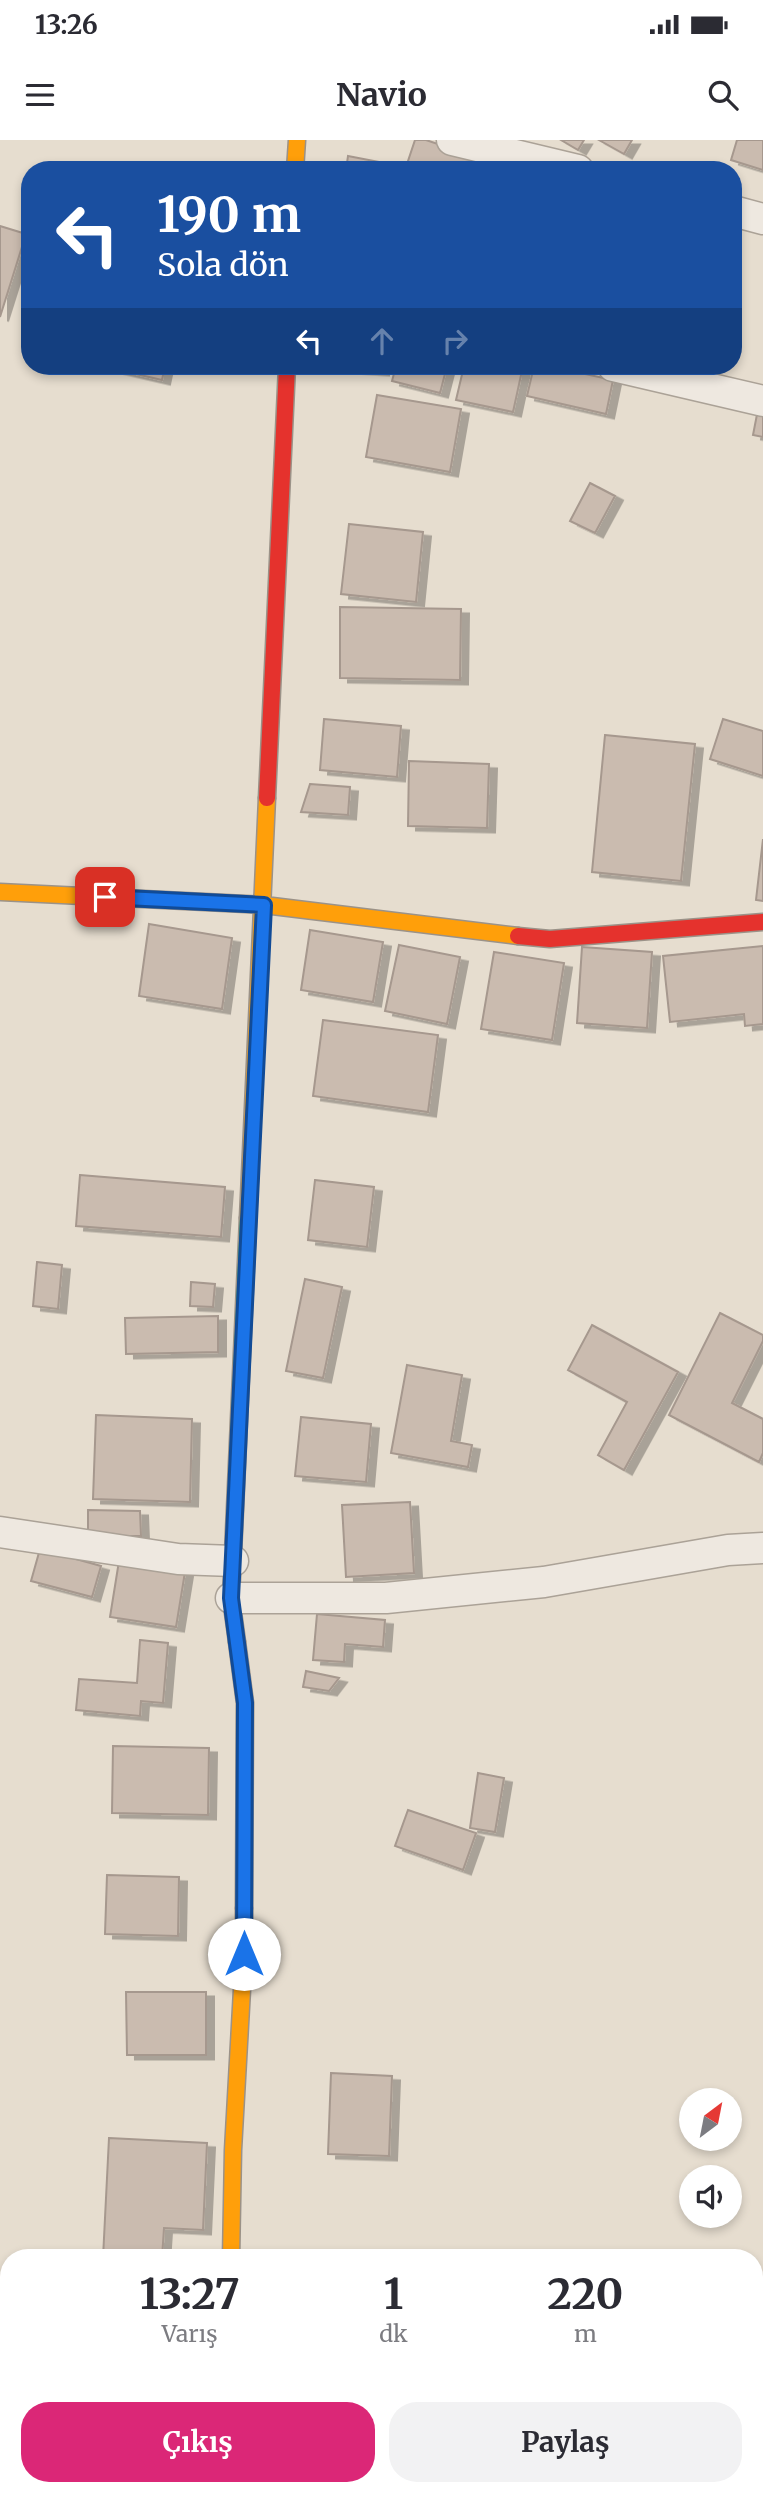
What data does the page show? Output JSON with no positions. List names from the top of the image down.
{
  "north": "top right",
  "page": {
    "status": "13:26",
    "header": "Navio",
    "turn": ["190 m", "Sola dön"],
    "eta": [
      "13:27",
      "Varış",
      "1",
      "dk",
      "220",
      "m"
    ],
    "buttons": ["Çıkış", "Paylaş"]
  }
}
